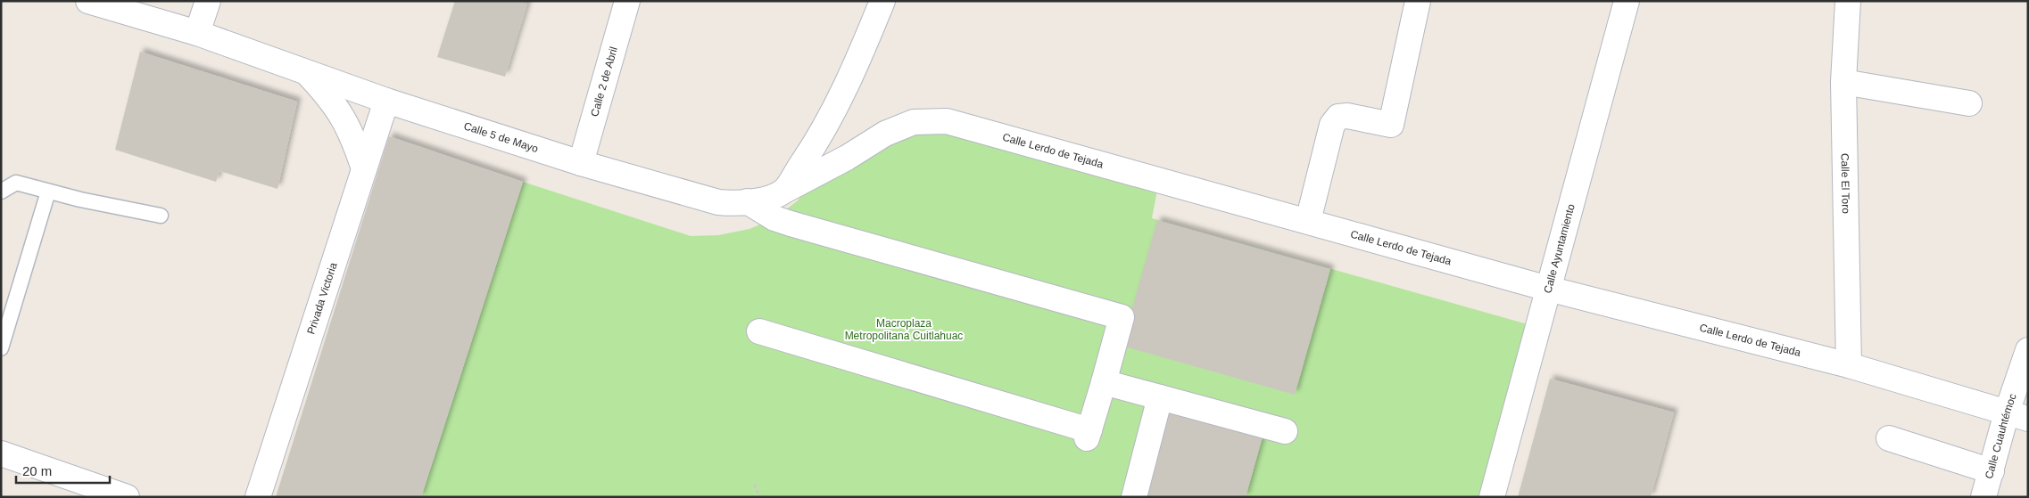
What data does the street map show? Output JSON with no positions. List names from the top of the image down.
{
  "streets": {
    "street": [
      "Calle 2 de Abril",
      "Calle 5 de Mayo",
      "Calle Lerdo de Tejada",
      "Calle El Toro",
      "Calle Ayuntamiento",
      "Privada Victoria",
      "Calle Cuauhtémoc"
    ]
  },
  "crossings": [
    ["Calle 2 de Abril", "Calle 5 de Mayo"],
    ["Calle 5 de Mayo", "Calle Lerdo de Tejada"],
    ["Calle 5 de Mayo", "Privada Victoria"],
    ["Calle Lerdo de Tejada", "Calle El Toro"],
    ["Calle Lerdo de Tejada", "Calle Ayuntamiento"],
    ["Calle Lerdo de Tejada", "Calle Cuauhtémoc"]
  ],
  "parks": ["Macroplaza Metropolitana Cuitlahuac"],
  "scale_bar": "20 m"
}
